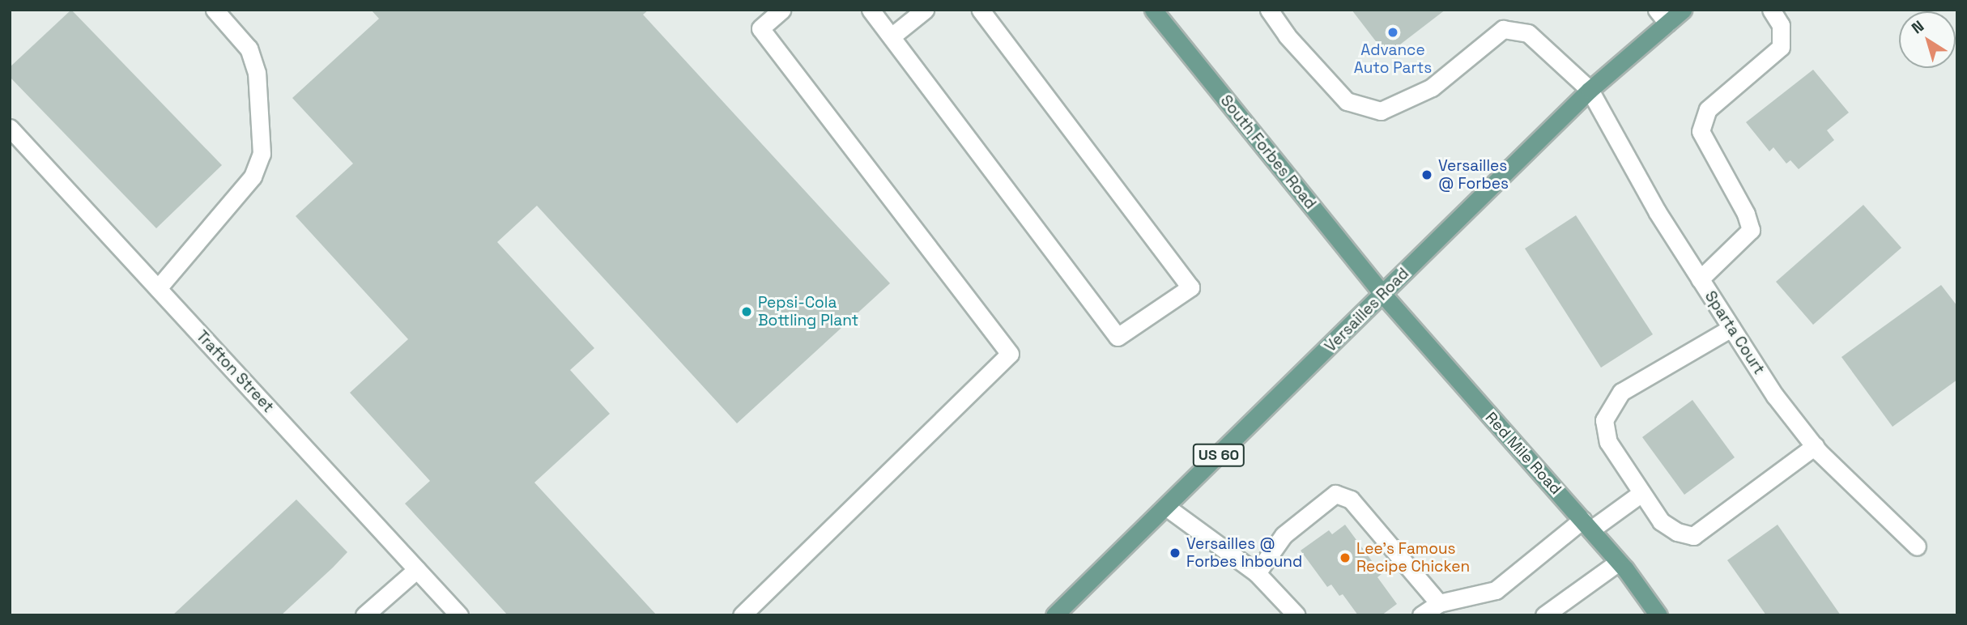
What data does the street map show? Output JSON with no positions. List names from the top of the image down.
{
  "streets": {
    "main road": [
      "South Forbes Road",
      "Versailles Road",
      "Red Mile Road",
      "US 60"
    ],
    "street": ["Sparta Court", "Trafton Street"]
  },
  "crossings": [
    ["South Forbes Road", "Versailles Road"],
    ["South Forbes Road", "Red Mile Road"],
    ["Versailles Road", "Sparta Court"],
    ["Versailles Road", "Red Mile Road"]
  ],
  "places": [
    "Advance Auto Parts",
    "Versailles @ Forbes",
    "Pepsi-Cola Bottling Plant",
    "Versailles @ Forbes Inbound",
    "Lee's Famous Recipe Chicken"
  ],
  "north": "top left"
}
